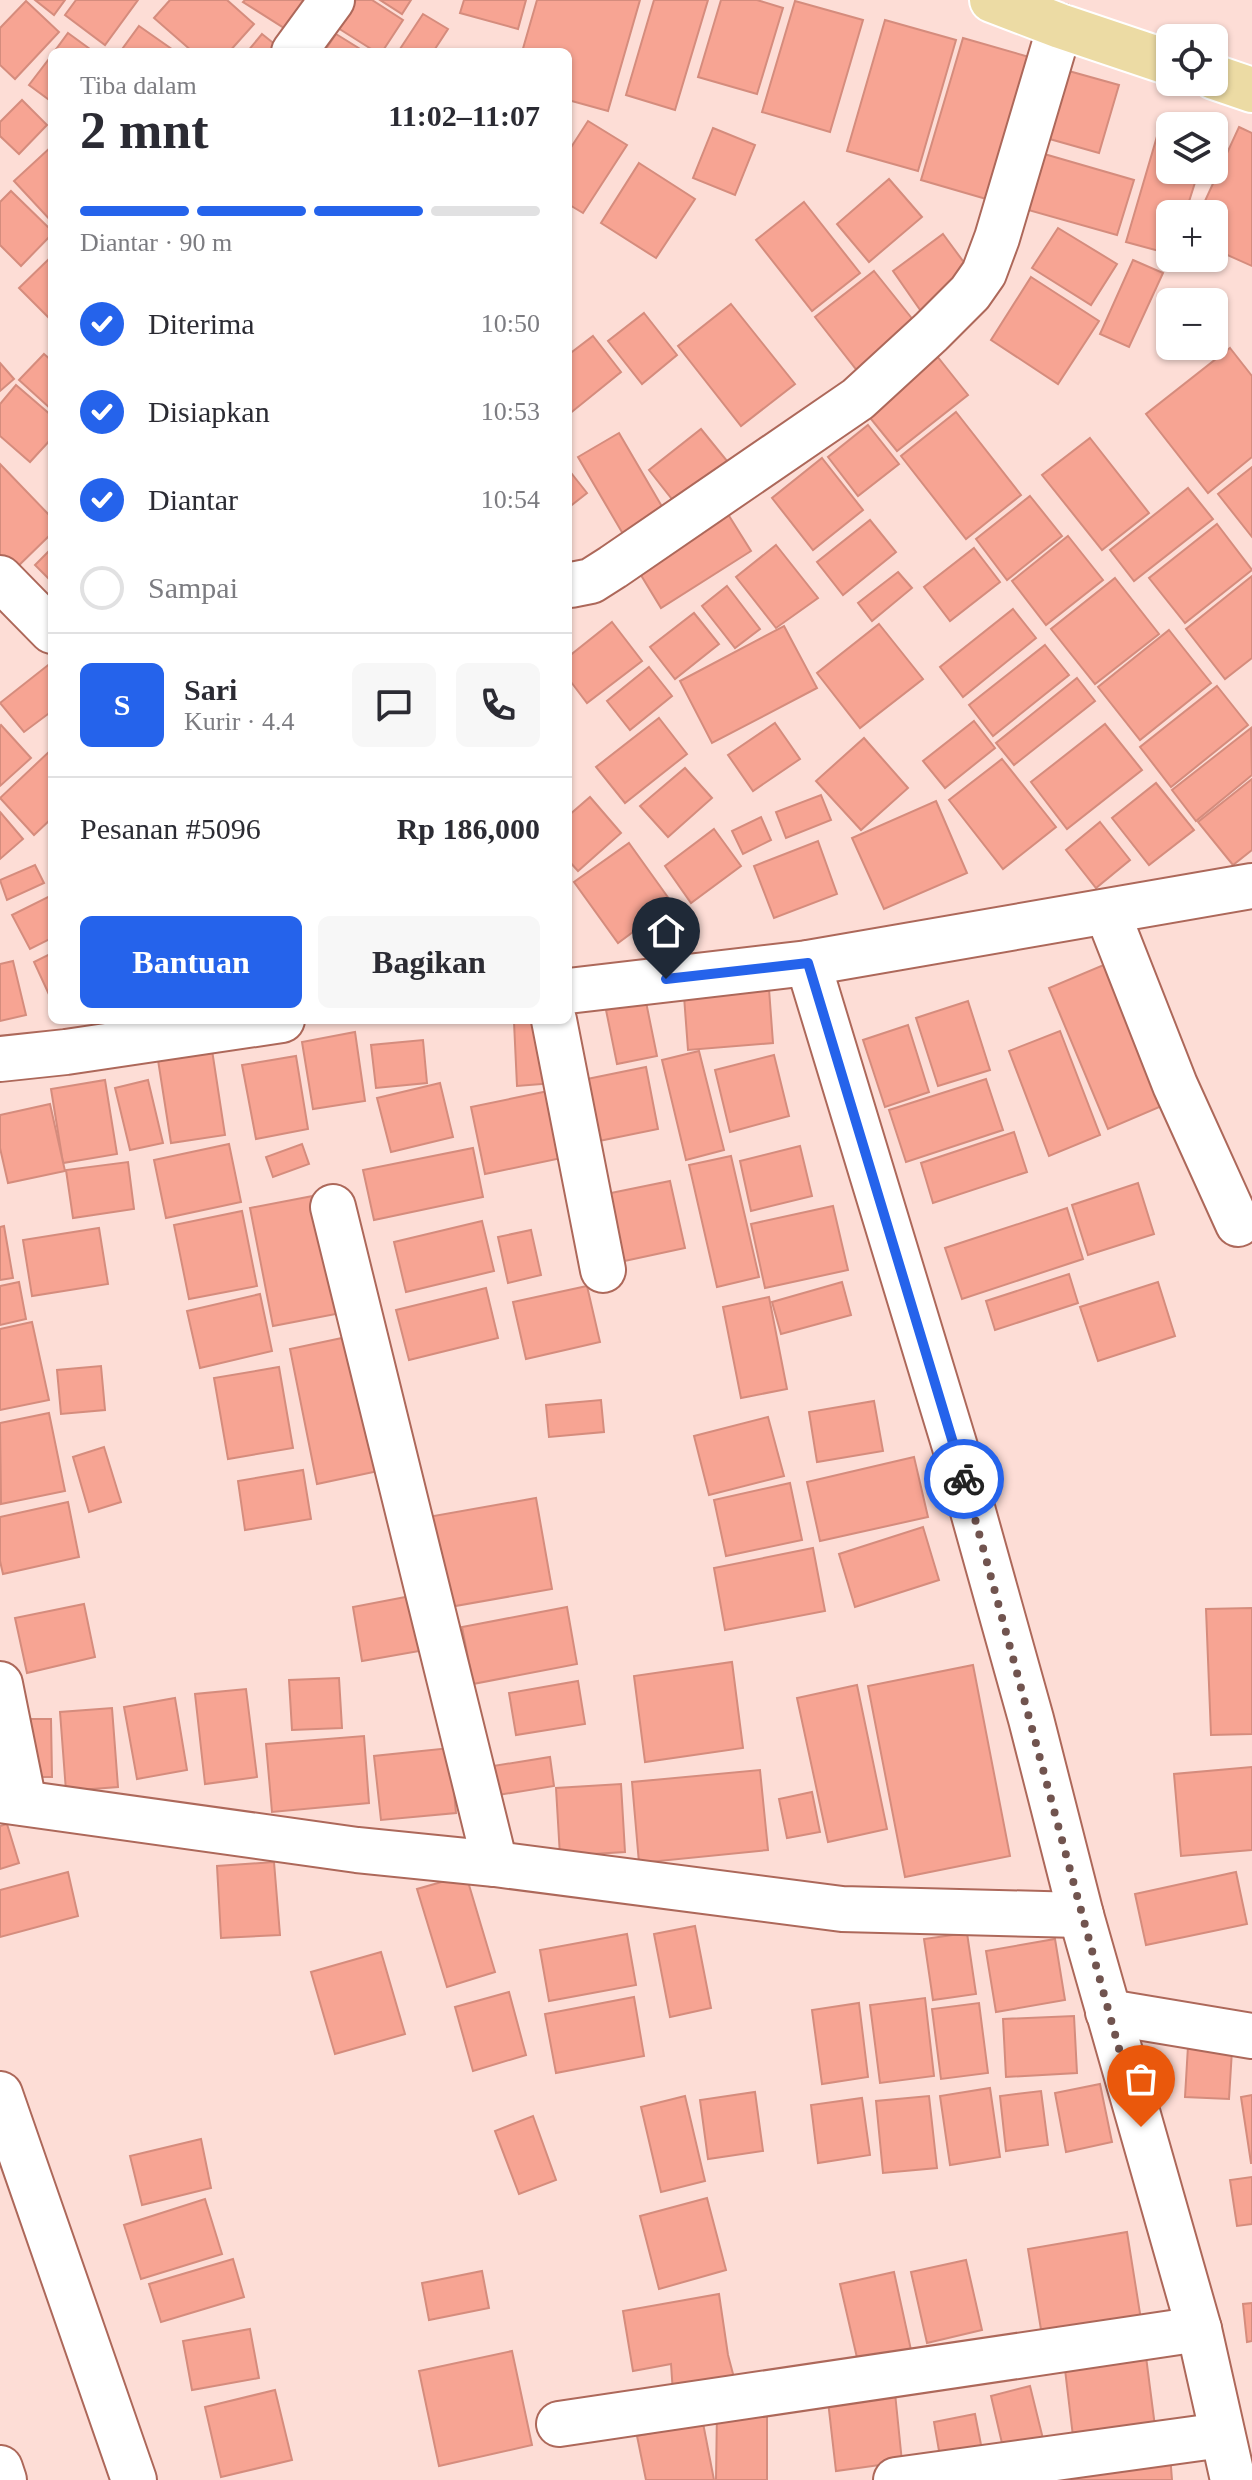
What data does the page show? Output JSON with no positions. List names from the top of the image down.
{
  "page": {
    "map_buttons": ["+", "−"],
    "heading": ["2 mnt", "Tiba dalam", "11:02–11:07"],
    "panel": [
      "Sari",
      "Kurir · 4.4",
      "Pesanan #5096",
      "Rp 186,000"
    ],
    "bar": "Diantar · 90 m",
    "list": [
      ["Diterima", "10:50"],
      ["Disiapkan", "10:53"],
      ["Diantar", "10:54"],
      "Sampai"
    ],
    "round": "S",
    "buttons": ["Bantuan", "Bagikan"]
  }
}
